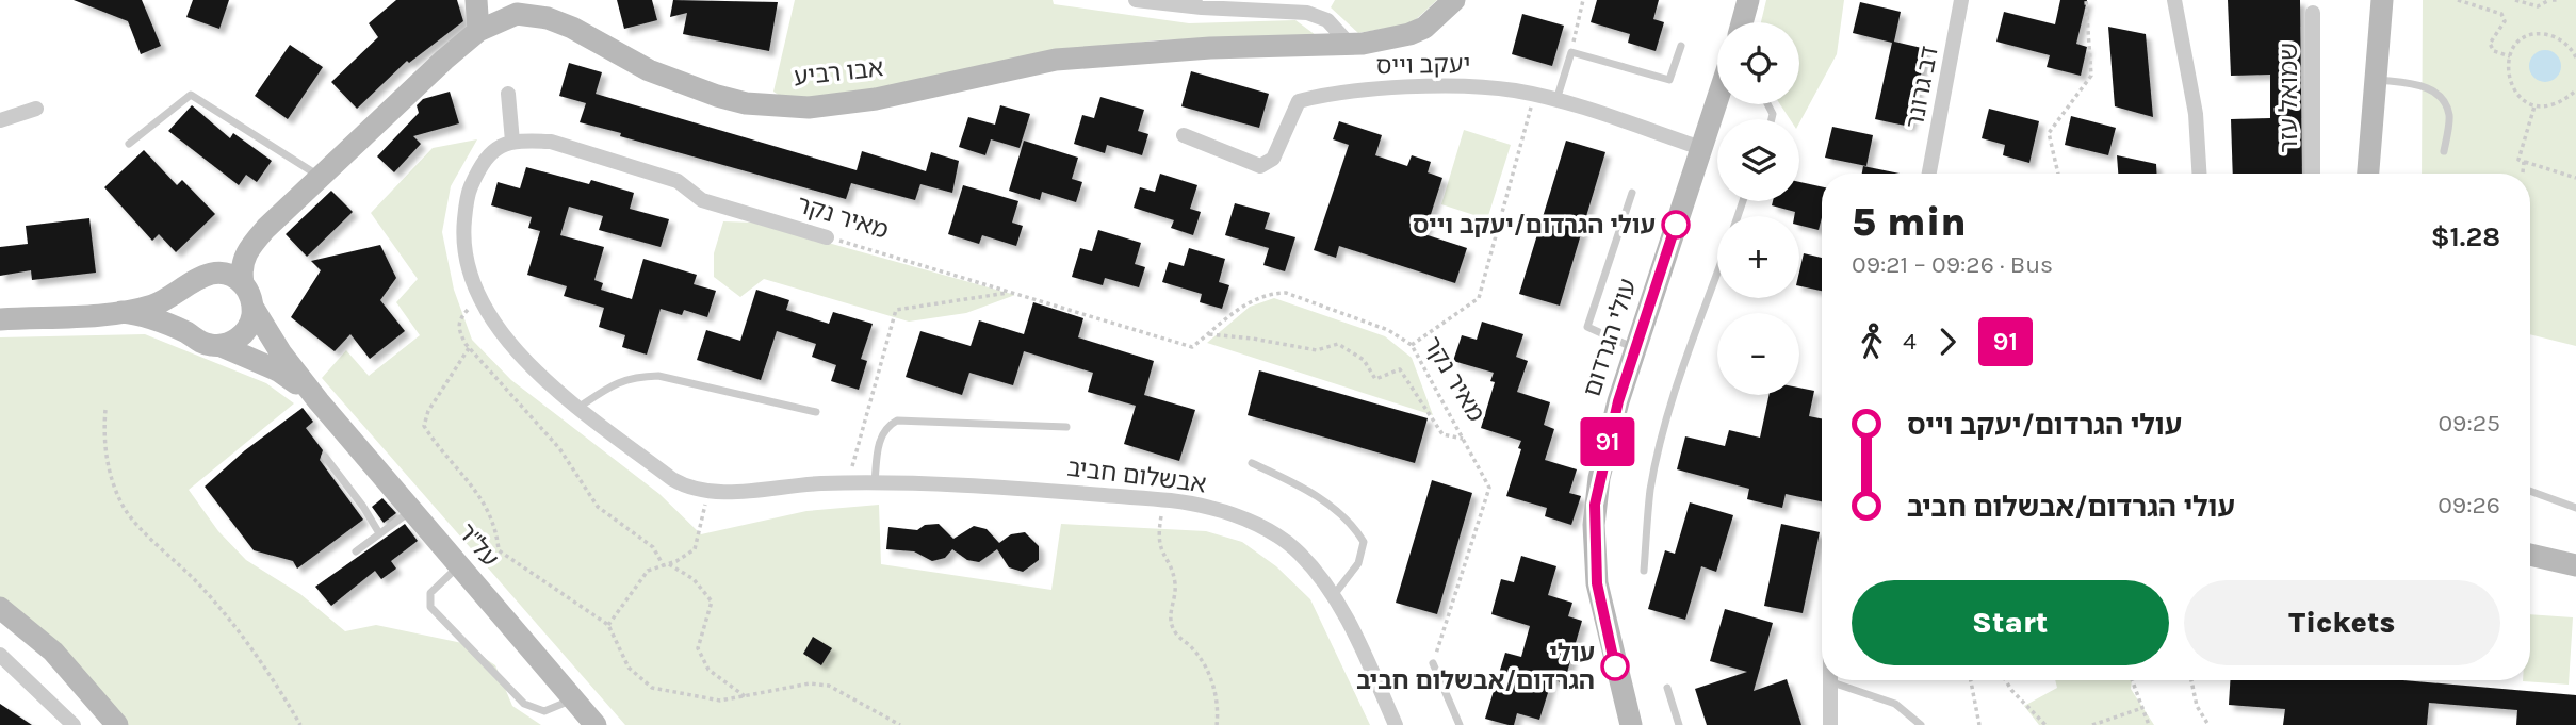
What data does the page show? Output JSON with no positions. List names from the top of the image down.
{
  "streets": {
    "street": [
      "יעקב וייס",
      "אבו רביע",
      "דב גרונר",
      "שמואל עזר",
      "מאיר נקר",
      "עולי הגרדום",
      "אבשלום חביב",
      "על\"ר"
    ]
  },
  "crossings": [
    ["יעקב וייס", "עולי הגרדום"],
    ["אבו רביע", "על\"ר"]
  ],
  "places": ["עולי הגרדום/יעקב וייס", "עולי הגרדום/אבשלום חביב"],
  "lines": ["bus line 91"],
  "page": {
    "on_map": "91",
    "map_buttons": ["+", "−"],
    "heading": ["5 min", "09:21 – 09:26 · Bus", "$1.28"],
    "legs": ["4", "91"],
    "list": [
      {
        "name": "עולי הגרדום/יעקב וייס",
        "value": "09:25"
      },
      {
        "name": "עולי הגרדום/אבשלום חביב",
        "value": "09:26"
      }
    ],
    "buttons": ["Start", "Tickets"]
  }
}
